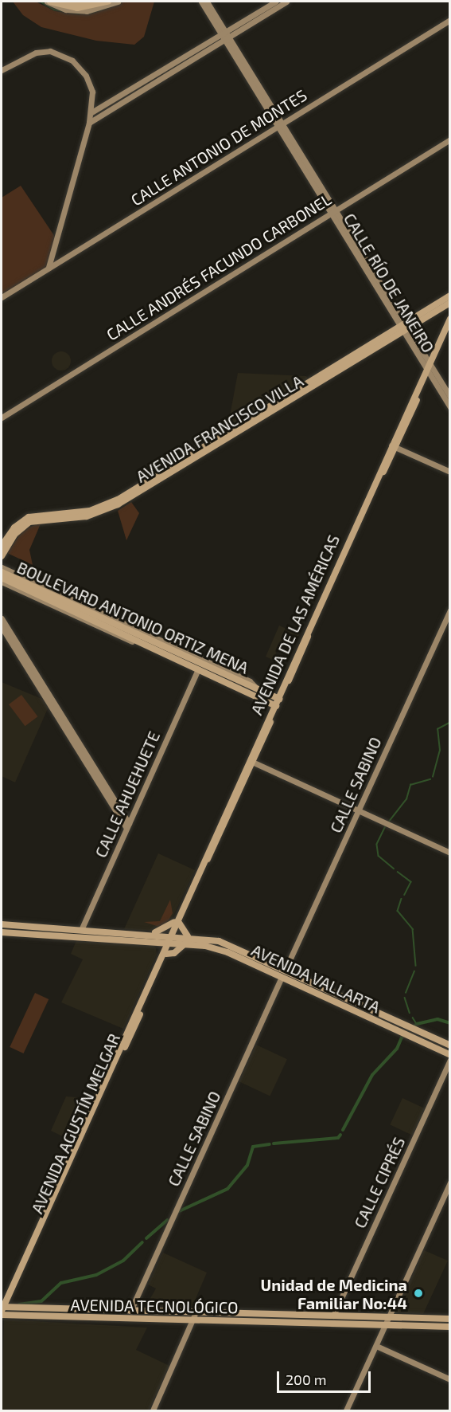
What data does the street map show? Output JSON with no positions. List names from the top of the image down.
{
  "streets": {
    "main road": [
      "AVENIDA FRANCISCO VILLA",
      "BOULEVARD ANTONIO ORTIZ MENA",
      "AVENIDA DE LAS AMÉRICAS",
      "AVENIDA VALLARTA",
      "AVENIDA AGUSTÍN MELGAR",
      "AVENIDA TECNOLÓGICO"
    ],
    "street": [
      "CALLE ANTONIO DE MONTES",
      "CALLE ANDRÉS FACUNDO CARBONEL",
      "CALLE RÍO DE JANEIRO",
      "CALLE SABINO",
      "CALLE AHUEHUETE",
      "CALLE CIPRÉS"
    ]
  },
  "crossings": [
    ["CALLE ANTONIO DE MONTES", "CALLE RÍO DE JANEIRO"],
    ["CALLE ANDRÉS FACUNDO CARBONEL", "CALLE RÍO DE JANEIRO"],
    ["CALLE RÍO DE JANEIRO", "AVENIDA FRANCISCO VILLA"],
    ["CALLE RÍO DE JANEIRO", "AVENIDA DE LAS AMÉRICAS"],
    ["BOULEVARD ANTONIO ORTIZ MENA", "AVENIDA DE LAS AMÉRICAS"],
    ["BOULEVARD ANTONIO ORTIZ MENA", "CALLE AHUEHUETE"],
    ["AVENIDA DE LAS AMÉRICAS", "AVENIDA VALLARTA"],
    ["AVENIDA DE LAS AMÉRICAS", "AVENIDA AGUSTÍN MELGAR"],
    ["CALLE SABINO", "AVENIDA VALLARTA"],
    ["CALLE SABINO", "AVENIDA TECNOLÓGICO"],
    ["CALLE AHUEHUETE", "AVENIDA VALLARTA"],
    ["AVENIDA VALLARTA", "AVENIDA AGUSTÍN MELGAR"],
    ["AVENIDA AGUSTÍN MELGAR", "AVENIDA TECNOLÓGICO"],
    ["CALLE CIPRÉS", "AVENIDA TECNOLÓGICO"]
  ],
  "places": ["Unidad de Medicina Familiar No:44"],
  "scale_bar": "200 m"
}
